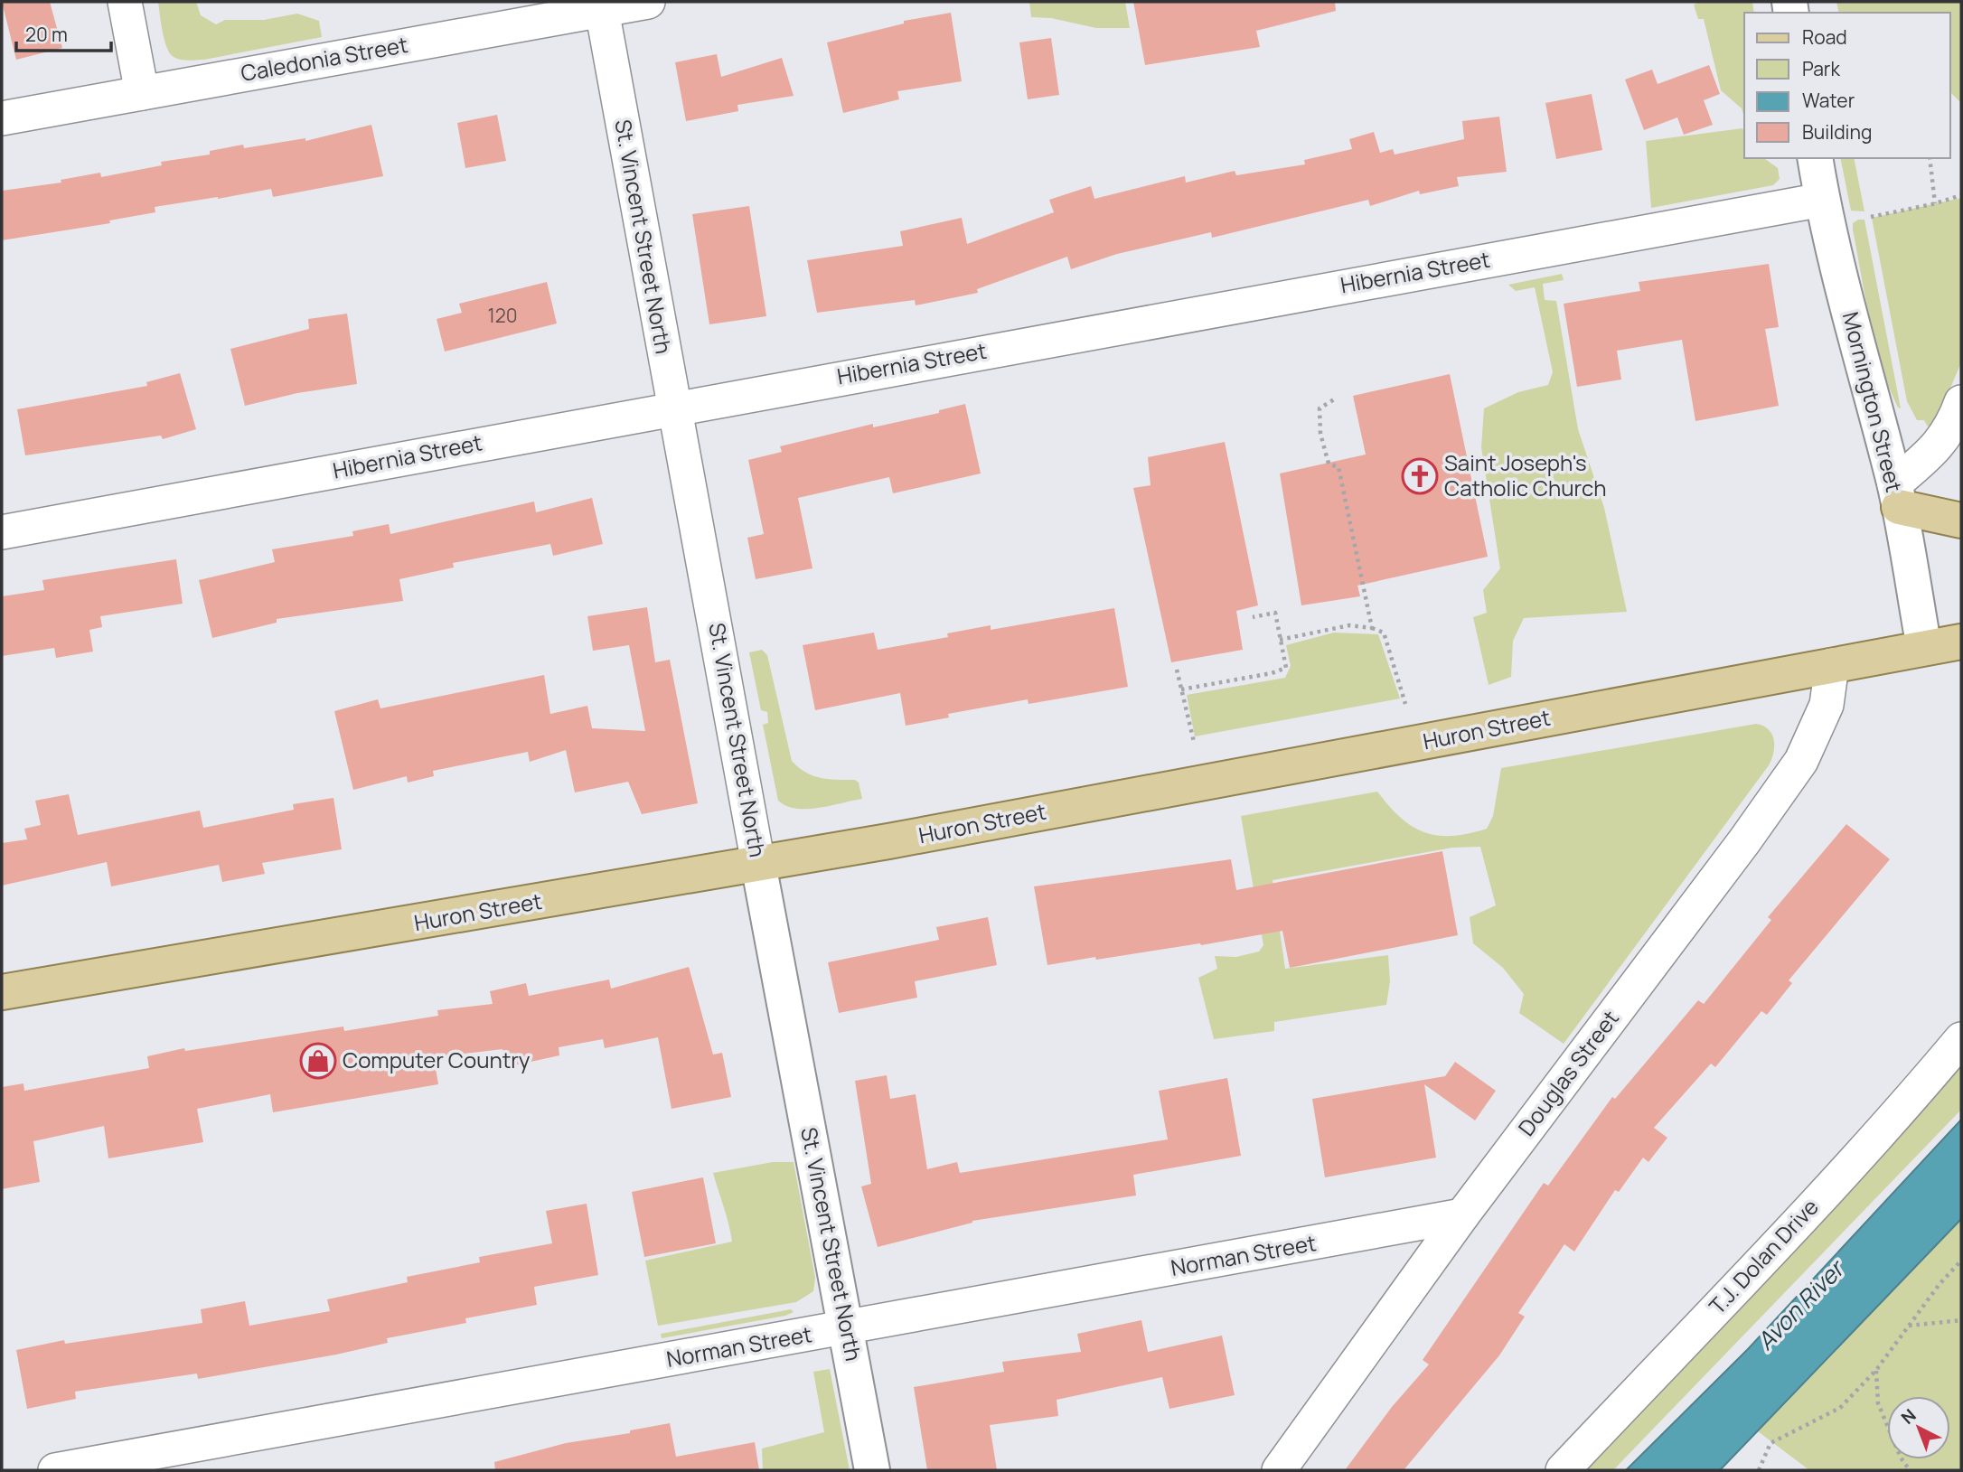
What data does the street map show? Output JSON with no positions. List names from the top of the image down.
{
  "streets": {
    "main road": ["Huron Street"],
    "street": [
      "Caledonia Street",
      "St. Vincent Street North",
      "Hibernia Street",
      "Mornington Street",
      "Douglas Street",
      "Norman Street",
      "T.J. Dolan Drive"
    ]
  },
  "crossings": [
    ["Caledonia Street", "St. Vincent Street North"],
    ["St. Vincent Street North", "Hibernia Street"],
    ["St. Vincent Street North", "Huron Street"],
    ["St. Vincent Street North", "Norman Street"],
    ["Hibernia Street", "Mornington Street"],
    ["Mornington Street", "Huron Street"],
    ["Huron Street", "Douglas Street"],
    ["Douglas Street", "Norman Street"]
  ],
  "water": ["Avon River"],
  "places": {
    "church": ["Saint Joseph's Catholic Church"],
    "shop": ["Computer Country"]
  },
  "house_numbers": ["120"],
  "legend": [
    "Road",
    "Park",
    "Water",
    "Building"
  ],
  "scale_bar": "20 m",
  "north": "top left"
}
